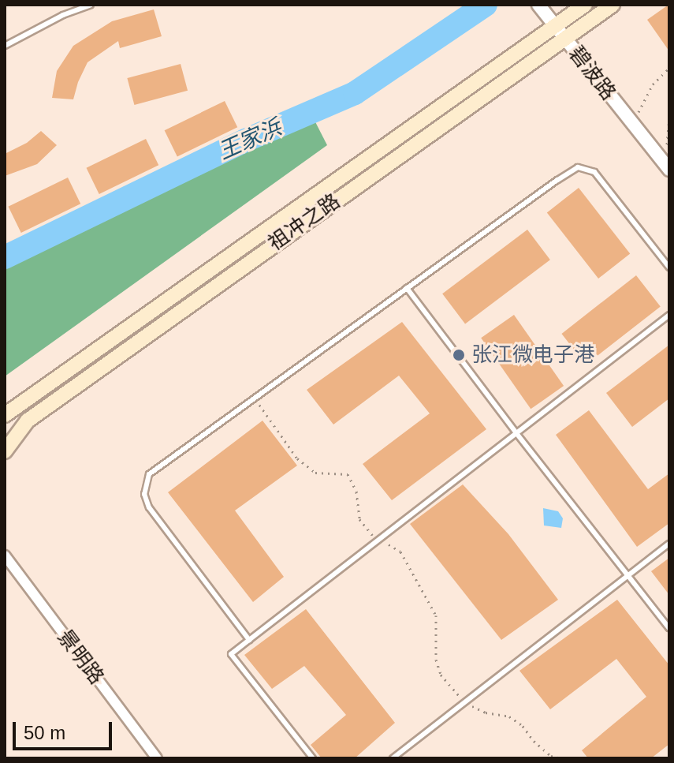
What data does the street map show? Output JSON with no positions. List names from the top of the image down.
{
  "streets": {
    "main road": ["祖冲之路"],
    "street": ["碧波路", "景明路"]
  },
  "crossings": [
    ["碧波路", "祖冲之路"]
  ],
  "water": ["王家浜"],
  "places": ["张江微电子港"],
  "scale_bar": "50 m"
}
